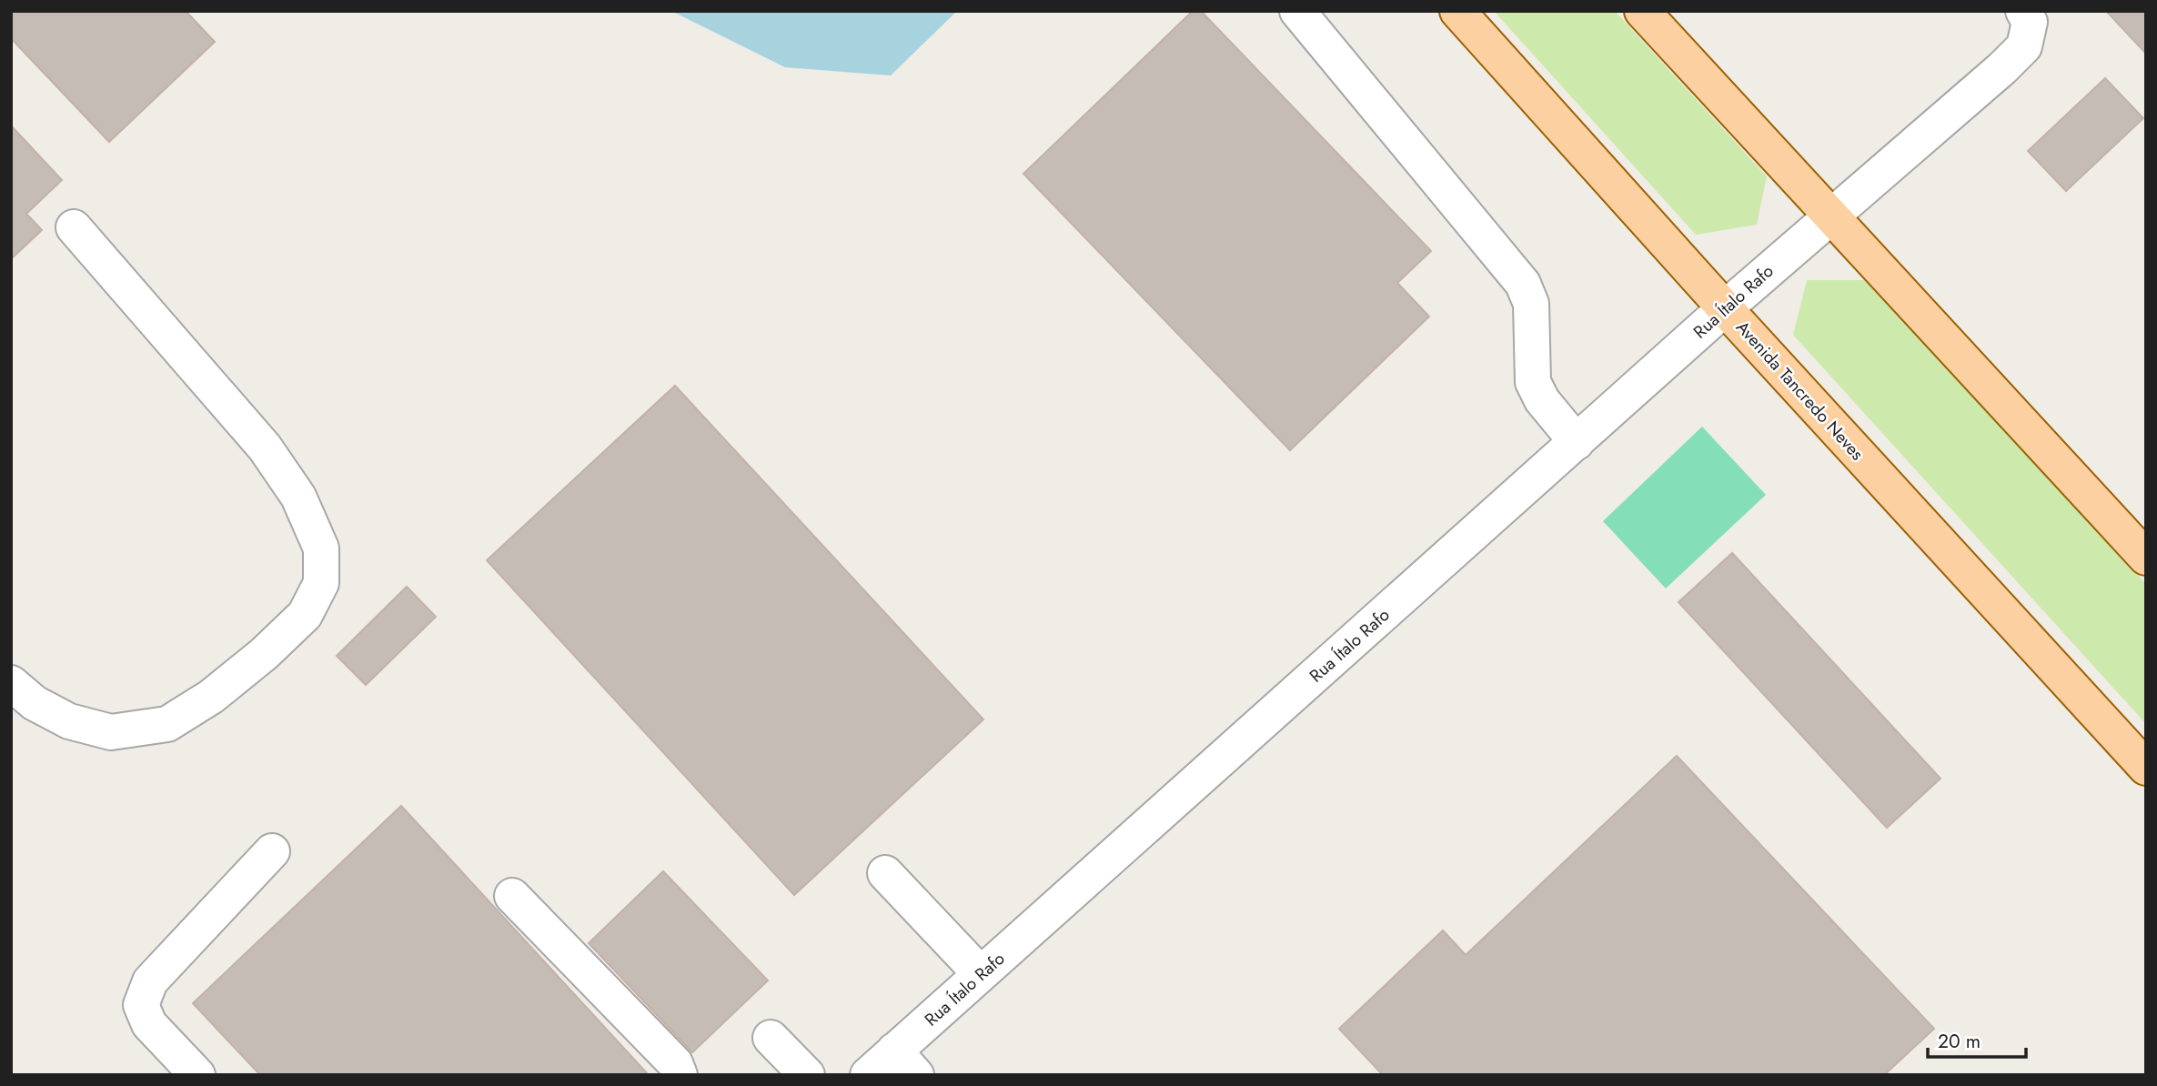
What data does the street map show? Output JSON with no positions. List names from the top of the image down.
{
  "streets": {
    "main road": ["Avenida Tancredo Neves"],
    "lane": ["Rua Ítalo Rafo"]
  },
  "crossings": [
    ["Rua Ítalo Rafo", "Avenida Tancredo Neves"]
  ],
  "scale_bar": "20 m"
}
